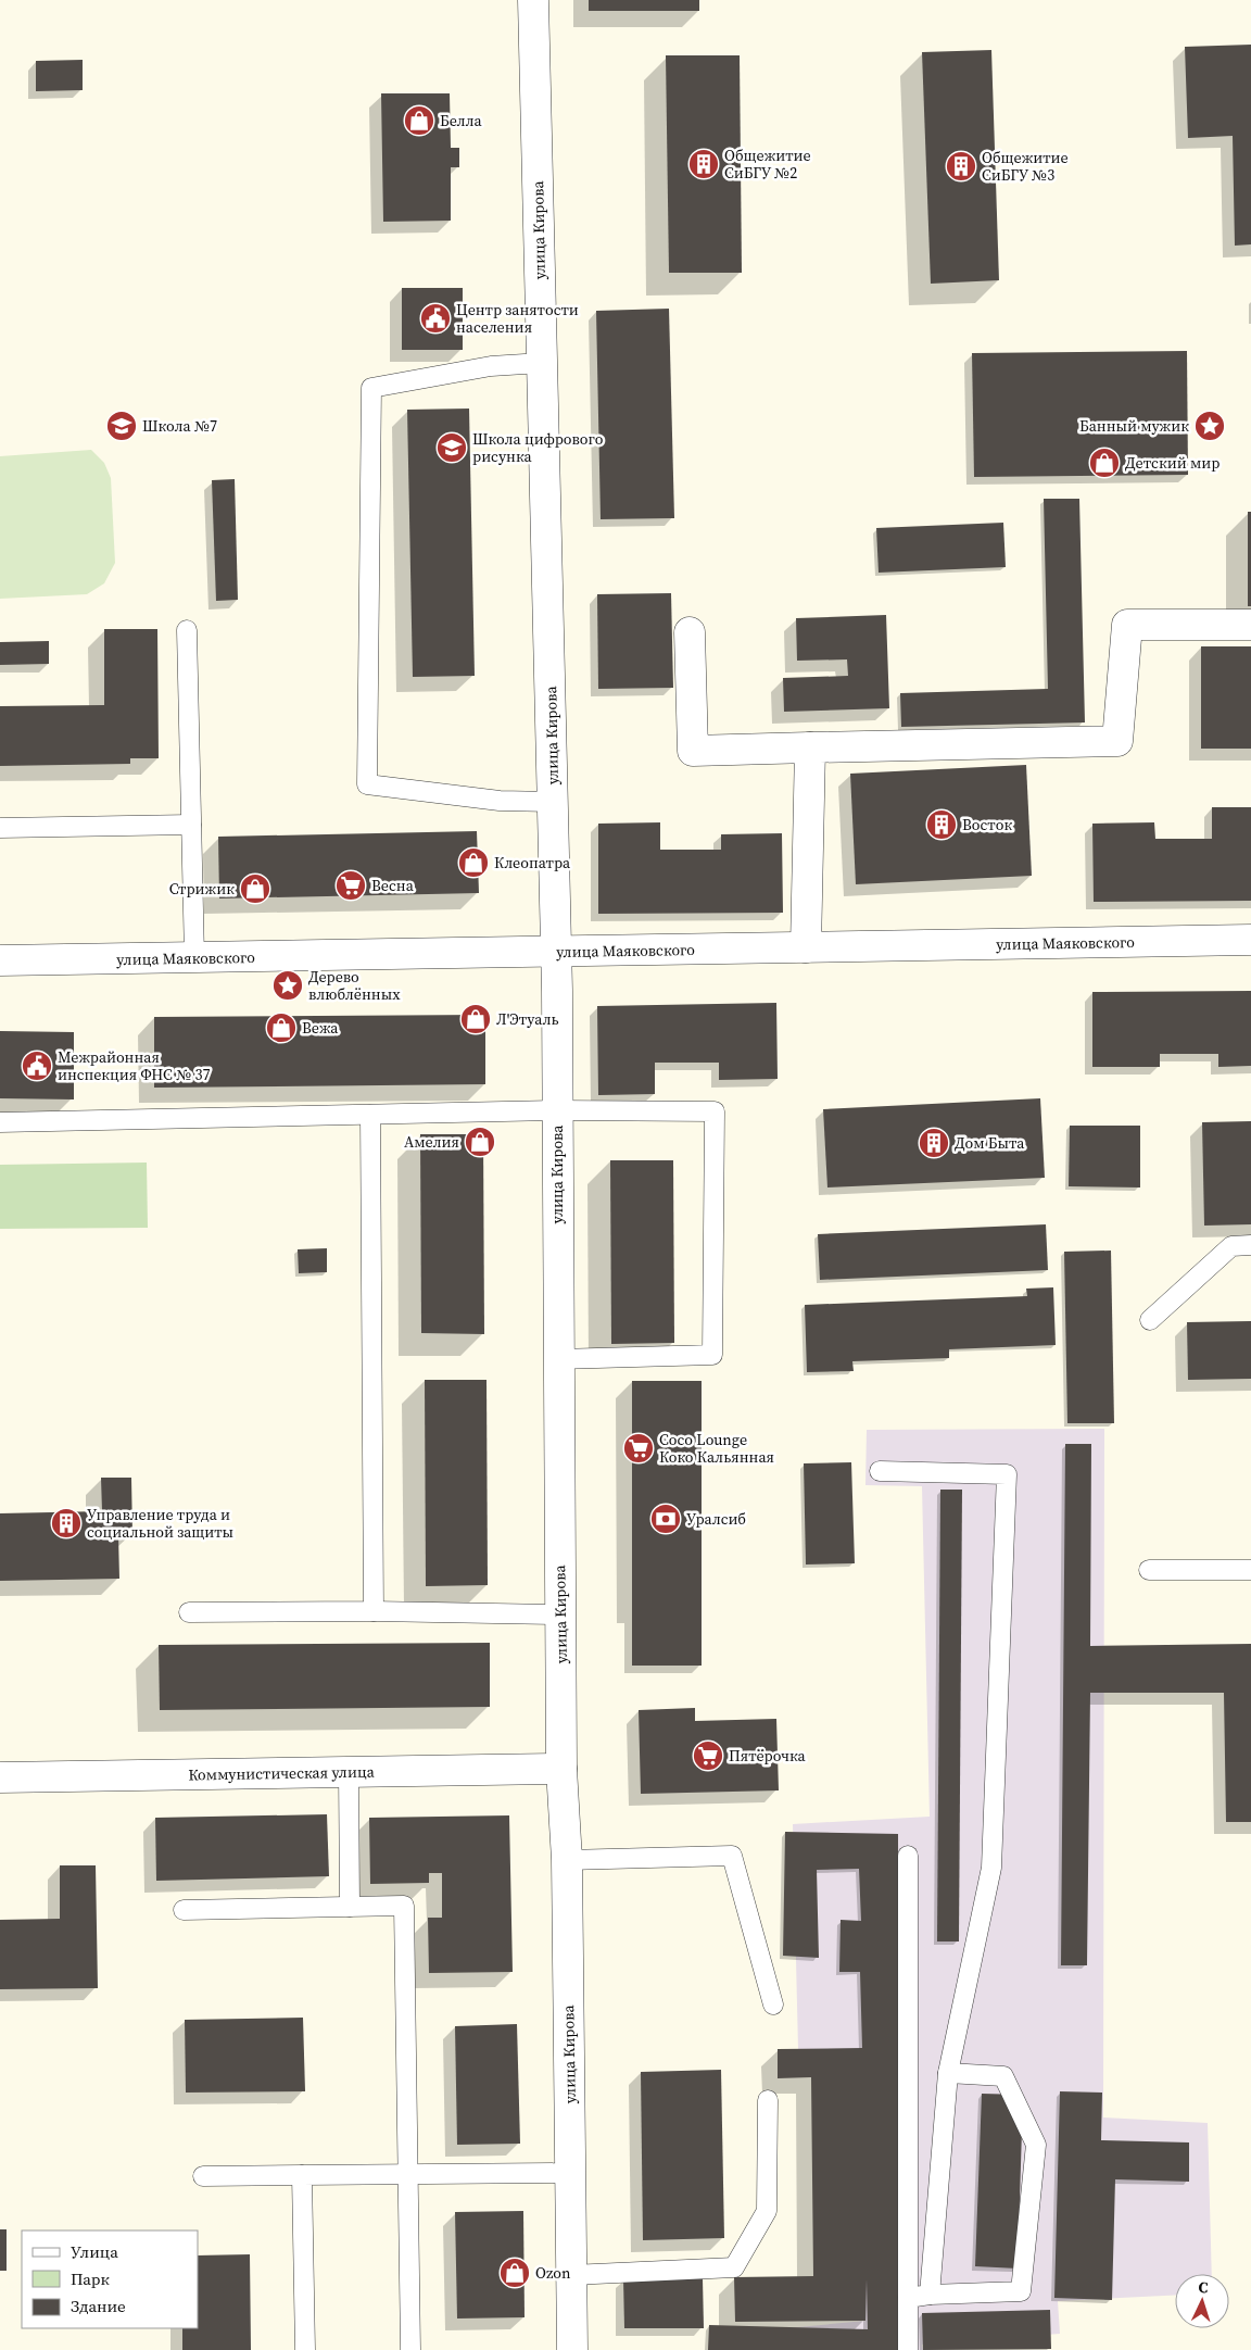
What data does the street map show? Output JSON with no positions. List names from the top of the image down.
{
  "streets": {
    "street": ["улица Кирова", "улица Маяковского", "Коммунистическая улица"]
  },
  "crossings": [
    ["улица Кирова", "улица Маяковского"],
    ["улица Кирова", "Коммунистическая улица"]
  ],
  "places": {
    "shop": [
      "Белла",
      "Детский мир",
      "Клеопатра",
      "Стрижик",
      "Л'Этуаль",
      "Вежа",
      "Амелия",
      "Ozon"
    ],
    "building": [
      "Общежитие СиБГУ №2",
      "Общежитие СиБГУ №3",
      "Восток",
      "Дом Быта",
      "Управление труда и социальной защиты"
    ],
    "public building": ["Центр занятости населения", "Межрайонная инспекция ФНС № 37"],
    "school or university": ["Школа №7", "Школа цифрового рисунка"],
    "place": ["Банный мужик", "Дерево влюблённых"],
    "supermarket": ["Весна", "Coco Lounge Коко Кальянная", "Пятёрочка"],
    "bank": ["Уралсиб"]
  },
  "legend": ["Улица", "Парк", "Здание"],
  "north": "top"
}
